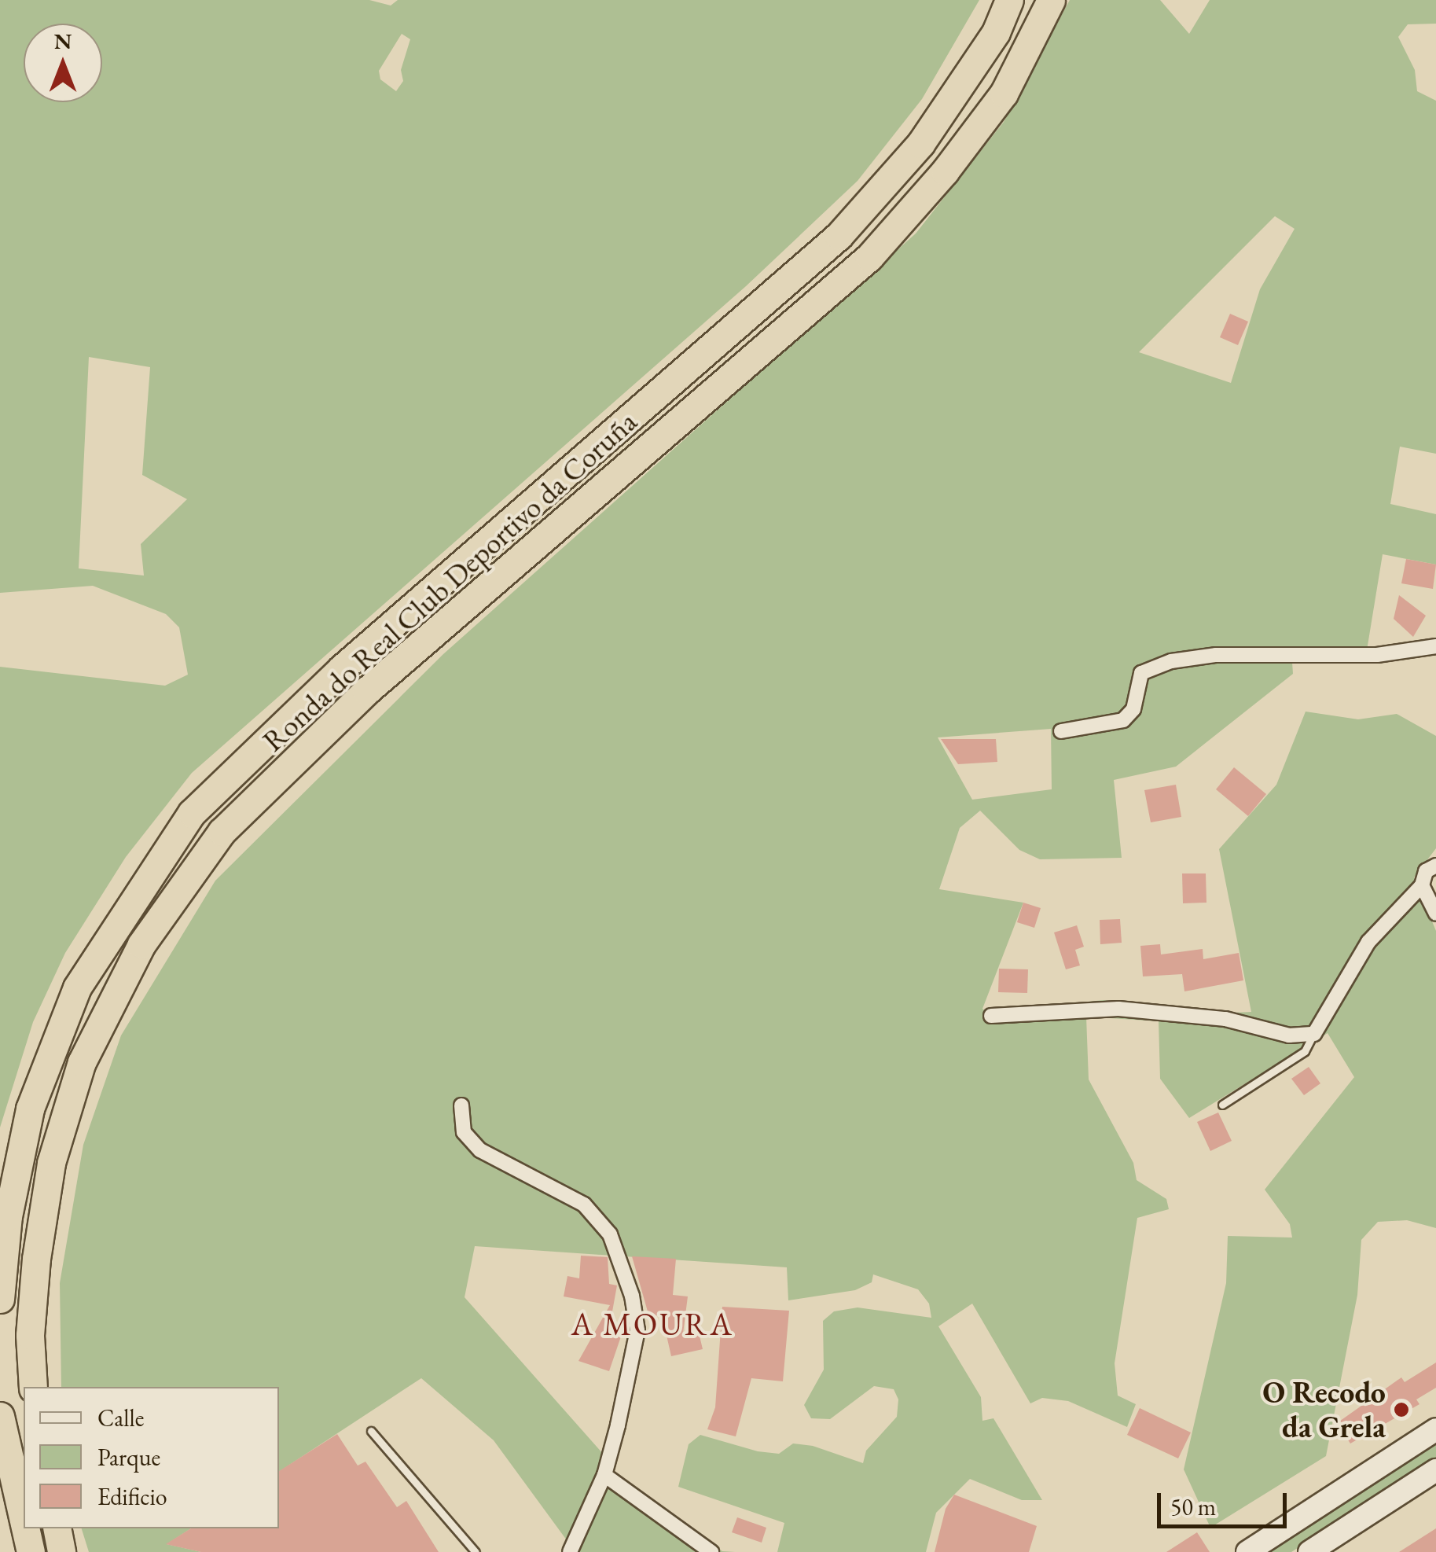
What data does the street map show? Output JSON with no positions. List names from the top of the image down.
{
  "streets": {
    "highway": ["Ronda do Real Club Deportivo da Coruña"]
  },
  "districts": ["A MOURA"],
  "places": ["O Recodo da Grela"],
  "legend": ["Calle", "Parque", "Edificio"],
  "scale_bar": "50 m",
  "north": "top"
}
